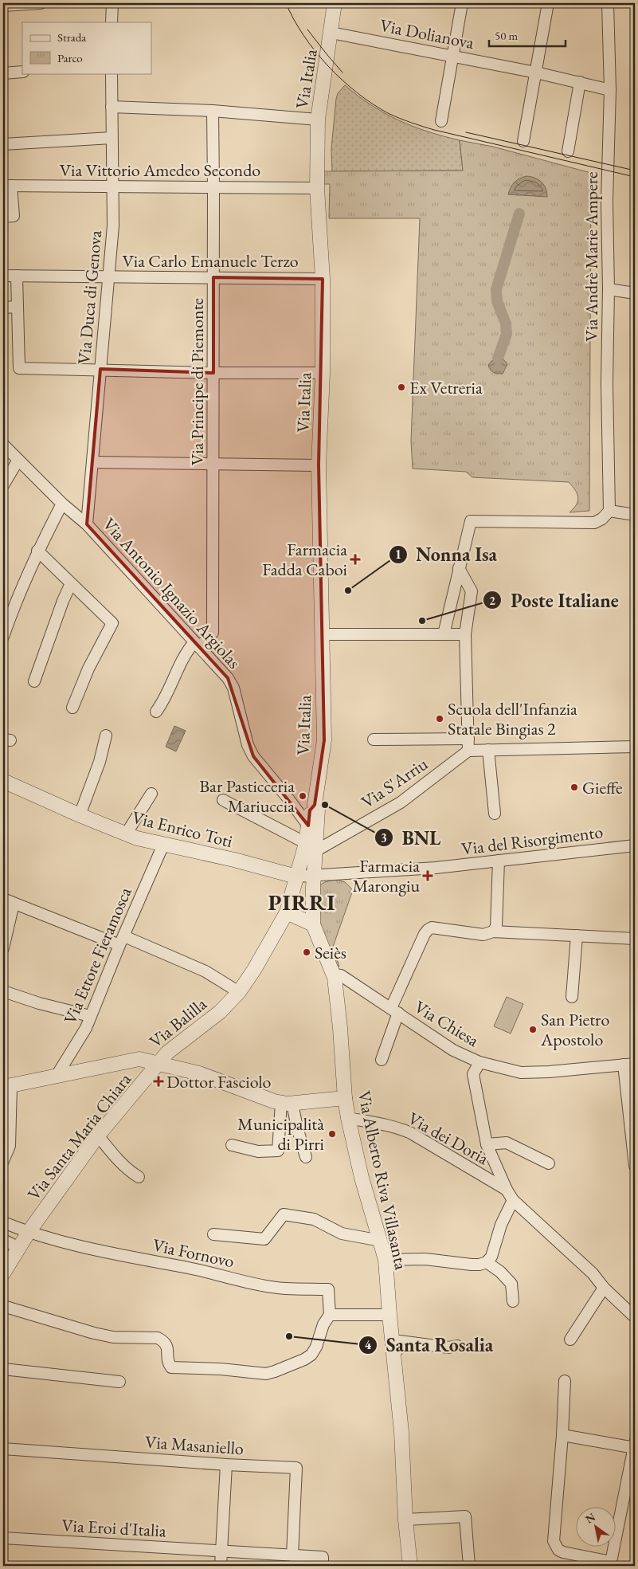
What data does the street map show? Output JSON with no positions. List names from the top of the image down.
{
  "streets": {
    "street": [
      "Via Dolianova",
      "Via Italia",
      "Via Vittorio Amedeo Secondo",
      "Via Andrè Marie Ampere",
      "Via Carlo Emanuele Terzo",
      "Via Duca di Genova",
      "Via Principe di Piemonte",
      "Via Antonio Ignazio Argiolas",
      "Via S'Arriu",
      "Via Enrico Toti",
      "Via del Risorgimento",
      "Via Ettore Fieramosca",
      "Via Balilla",
      "Via Chiesa",
      "Via Santa Maria Chiara",
      "Via dei Doria",
      "Via Alberto Riva Villasanta",
      "Via Fornovo",
      "Via Masaniello",
      "Via Eroi d'Italia"
    ]
  },
  "crossings": [
    ["Via Dolianova", "Via Italia"],
    ["Via Dolianova", "Via Andrè Marie Ampere"],
    ["Via Italia", "Via Vittorio Amedeo Secondo"],
    ["Via Italia", "Via Carlo Emanuele Terzo"],
    ["Via Vittorio Amedeo Secondo", "Via Duca di Genova"],
    ["Via Vittorio Amedeo Secondo", "Via Principe di Piemonte"],
    ["Via Carlo Emanuele Terzo", "Via Duca di Genova"],
    ["Via Carlo Emanuele Terzo", "Via Principe di Piemonte"],
    ["Via Duca di Genova", "Via Antonio Ignazio Argiolas"],
    ["Via Principe di Piemonte", "Via Antonio Ignazio Argiolas"],
    ["Via S'Arriu", "Via Balilla"],
    ["Via Enrico Toti", "Via del Risorgimento"],
    ["Via Enrico Toti", "Via Ettore Fieramosca"],
    ["Via Enrico Toti", "Via Balilla"],
    ["Via Ettore Fieramosca", "Via Balilla"],
    ["Via Balilla", "Via Santa Maria Chiara"],
    ["Via Chiesa", "Via dei Doria"],
    ["Via Chiesa", "Via Alberto Riva Villasanta"],
    ["Via Santa Maria Chiara", "Via Fornovo"],
    ["Via dei Doria", "Via Alberto Riva Villasanta"],
    ["Via Masaniello", "Via Eroi d'Italia"]
  ],
  "districts": ["PIRRI"],
  "places": {
    "other": [
      "Ex Vetreria",
      "Nonna Isa",
      "Poste Italiane",
      "Scuola dell'Infanzia Statale Bingias 2",
      "Gieffe",
      "Bar Pasticceria Mariuccia",
      "BNL",
      "Seiès",
      "San Pietro Apostolo",
      "Municipalità di Pirri",
      "Santa Rosalia"
    ],
    "health": ["Farmacia Fadda Caboi", "Farmacia Marongiu", "Dottor Fasciolo"]
  },
  "legend": ["Strada", "Parco"],
  "scale_bar": "50 m",
  "north": "top left"
}
